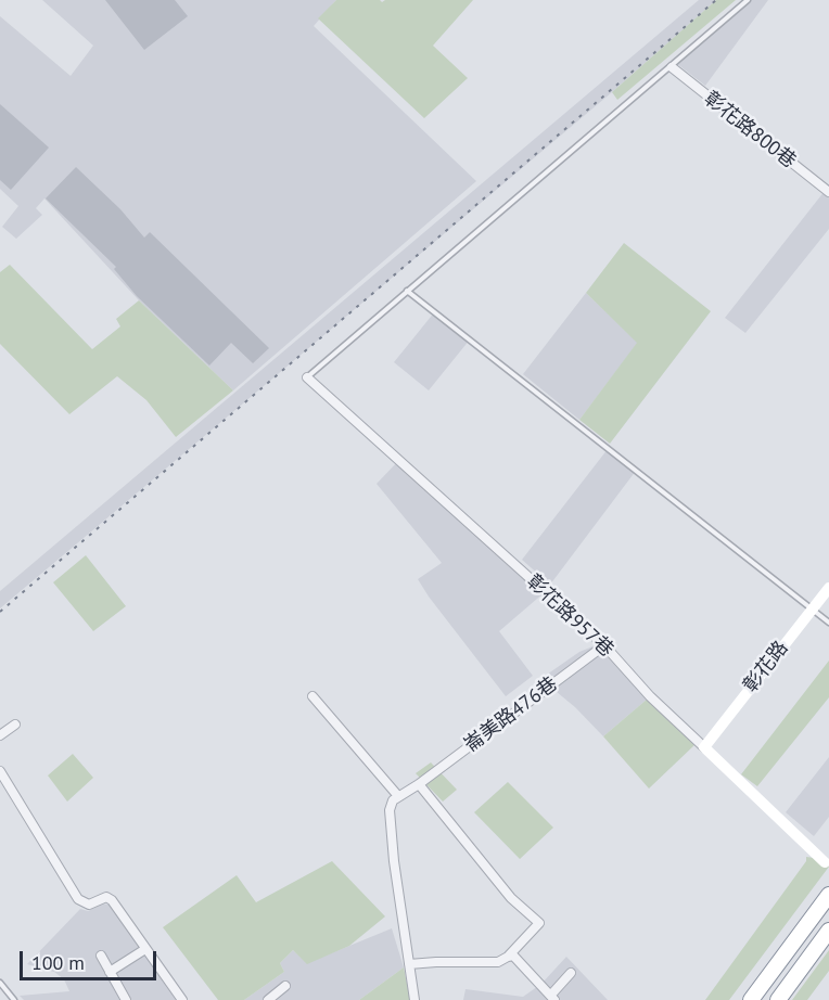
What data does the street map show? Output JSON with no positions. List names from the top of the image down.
{
  "streets": {
    "street": [
      "彰花路800巷",
      "彰花路957巷",
      "彰花路",
      "崙美路476巷"
    ]
  },
  "crossings": [
    ["彰花路957巷", "彰花路"],
    ["彰花路957巷", "崙美路476巷"]
  ],
  "scale_bar": "100 m"
}
